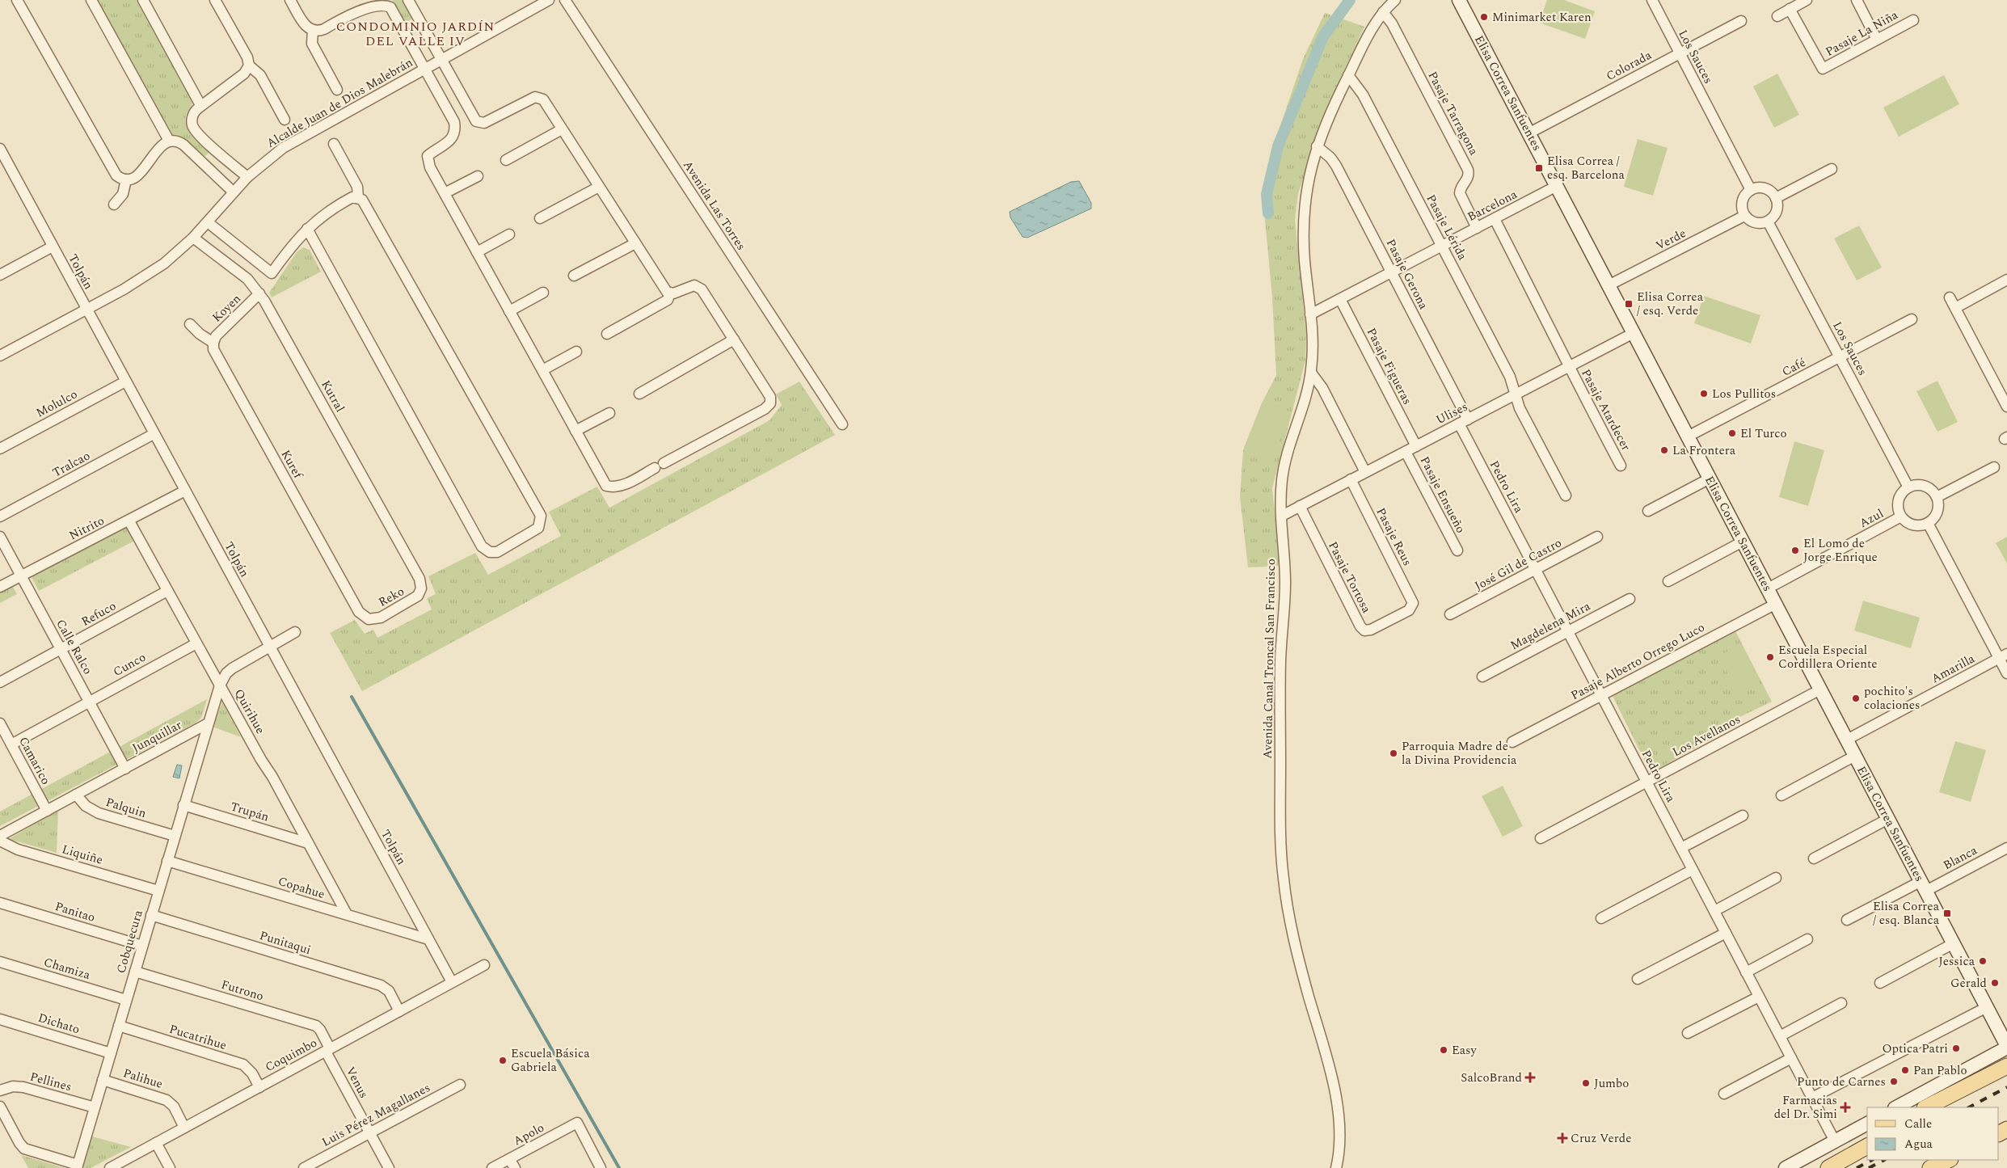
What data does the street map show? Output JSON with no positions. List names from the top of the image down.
{
  "streets": {
    "street": [
      "Pasaje La Niña",
      "Los Sauces",
      "Colorada",
      "Elisa Correa Sanfuentes",
      "Alcalde Juan de Dios Malebrán",
      "Pasaje Tarragona",
      "Avenida Las Torres",
      "Barcelona",
      "Pasaje Lérida",
      "Verde",
      "Tolpán",
      "Pasaje Gerona",
      "Koyen",
      "Pasaje Figueras",
      "Café",
      "Kutral",
      "Molulco",
      "Pasaje Atardecer",
      "Ulises",
      "Tralcao",
      "Kuref",
      "Pedro Lira",
      "Pasaje Ensueño",
      "Azul",
      "Nitrito",
      "Pasaje Reus",
      "José Gil de Castro",
      "Pasaje Tortosa",
      "Reko",
      "Refuco",
      "Magdelena Mira",
      "Calle Ralco",
      "Avenida Canal Troncal San Francisco",
      "Pasaje Alberto Orrego Luco",
      "Cunco",
      "Amarilla",
      "Quirihue",
      "Los Avellanos",
      "Junquillar",
      "Camarico",
      "Palquin",
      "Trupán",
      "Liquiñe",
      "Blanca",
      "Copahue",
      "Panitao",
      "Cobquecura",
      "Punitaqui",
      "Chamiza",
      "Futrono",
      "Dichato",
      "Pucatrihue",
      "Coquimbo",
      "Palihue",
      "Pellines",
      "Venus",
      "Luis Pérez Magallanes",
      "Apolo"
    ]
  },
  "crossings": [
    ["Los Sauces", "Colorada"],
    ["Los Sauces", "Verde"],
    ["Los Sauces", "Café"],
    ["Los Sauces", "Azul"],
    ["Colorada", "Elisa Correa Sanfuentes"],
    ["Elisa Correa Sanfuentes", "Barcelona"],
    ["Elisa Correa Sanfuentes", "Verde"],
    ["Elisa Correa Sanfuentes", "Café"],
    ["Elisa Correa Sanfuentes", "Ulises"],
    ["Elisa Correa Sanfuentes", "Azul"],
    ["Elisa Correa Sanfuentes", "Pasaje Alberto Orrego Luco"],
    ["Elisa Correa Sanfuentes", "Amarilla"],
    ["Elisa Correa Sanfuentes", "Los Avellanos"],
    ["Elisa Correa Sanfuentes", "Blanca"],
    ["Alcalde Juan de Dios Malebrán", "Tolpán"],
    ["Alcalde Juan de Dios Malebrán", "Kutral"],
    ["Pasaje Tarragona", "Barcelona"],
    ["Pasaje Tarragona", "Avenida Canal Troncal San Francisco"],
    ["Barcelona", "Pasaje Lérida"],
    ["Barcelona", "Pasaje Gerona"],
    ["Barcelona", "Pasaje Figueras"],
    ["Barcelona", "Avenida Canal Troncal San Francisco"],
    ["Pasaje Lérida", "Ulises"],
    ["Pasaje Lérida", "Avenida Canal Troncal San Francisco"],
    ["Tolpán", "Molulco"],
    ["Tolpán", "Tralcao"],
    ["Tolpán", "Nitrito"],
    ["Tolpán", "Copahue"],
    ["Tolpán", "Coquimbo"],
    ["Pasaje Gerona", "Ulises"],
    ["Pasaje Gerona", "Pedro Lira"],
    ["Pasaje Gerona", "Avenida Canal Troncal San Francisco"],
    ["Koyen", "Kutral"],
    ["Koyen", "Kuref"],
    ["Pasaje Figueras", "Ulises"],
    ["Kutral", "Reko"],
    ["Pasaje Atardecer", "Ulises"],
    ["Ulises", "Pedro Lira"],
    ["Ulises", "Pasaje Ensueño"],
    ["Ulises", "Pasaje Reus"],
    ["Ulises", "Pasaje Tortosa"],
    ["Ulises", "Avenida Canal Troncal San Francisco"],
    ["Kuref", "Reko"],
    ["Pedro Lira", "José Gil de Castro"],
    ["Pedro Lira", "Magdelena Mira"],
    ["Pedro Lira", "Pasaje Alberto Orrego Luco"],
    ["Pedro Lira", "Los Avellanos"],
    ["Nitrito", "Calle Ralco"],
    ["Nitrito", "Quirihue"],
    ["Pasaje Reus", "Pasaje Tortosa"],
    ["Refuco", "Calle Ralco"],
    ["Refuco", "Quirihue"],
    ["Calle Ralco", "Cunco"],
    ["Calle Ralco", "Junquillar"],
    ["Cunco", "Quirihue"],
    ["Cunco", "Camarico"],
    ["Quirihue", "Trupán"],
    ["Quirihue", "Copahue"],
    ["Junquillar", "Camarico"],
    ["Junquillar", "Palquin"],
    ["Junquillar", "Cobquecura"],
    ["Palquin", "Cobquecura"],
    ["Trupán", "Cobquecura"],
    ["Liquiñe", "Cobquecura"],
    ["Copahue", "Cobquecura"],
    ["Panitao", "Cobquecura"],
    ["Cobquecura", "Punitaqui"],
    ["Cobquecura", "Chamiza"],
    ["Cobquecura", "Futrono"],
    ["Cobquecura", "Dichato"],
    ["Cobquecura", "Pucatrihue"],
    ["Cobquecura", "Palihue"],
    ["Cobquecura", "Pellines"],
    ["Punitaqui", "Coquimbo"],
    ["Futrono", "Coquimbo"],
    ["Futrono", "Venus"],
    ["Pucatrihue", "Coquimbo"],
    ["Coquimbo", "Palihue"],
    ["Coquimbo", "Venus"],
    ["Venus", "Luis Pérez Magallanes"]
  ],
  "districts": ["CONDOMINIO JARDÍN DEL VALLE IV"],
  "places": {
    "other": [
      "Minimarket Karen",
      "Los Pullitos",
      "El Turco",
      "La Frontera",
      "El Lomo de Jorge Enrique",
      "Escuela Especial Cordillera Oriente",
      "pochito's colaciones",
      "Parroquia Madre de la Divina Providencia",
      "Jessica",
      "Gerald",
      "Optica Patri",
      "Easy",
      "Escuela Básica Gabriela",
      "Pan Pablo",
      "Punto de Carnes",
      "Jumbo"
    ],
    "transit": ["Elisa Correa / esq. Barcelona", "Elisa Correa / esq. Verde", "Elisa Correa / esq. Blanca"],
    "health": ["SalcoBrand", "Farmacias del Dr. Simi", "Cruz Verde"]
  },
  "legend": ["Calle", "Agua"]
}
